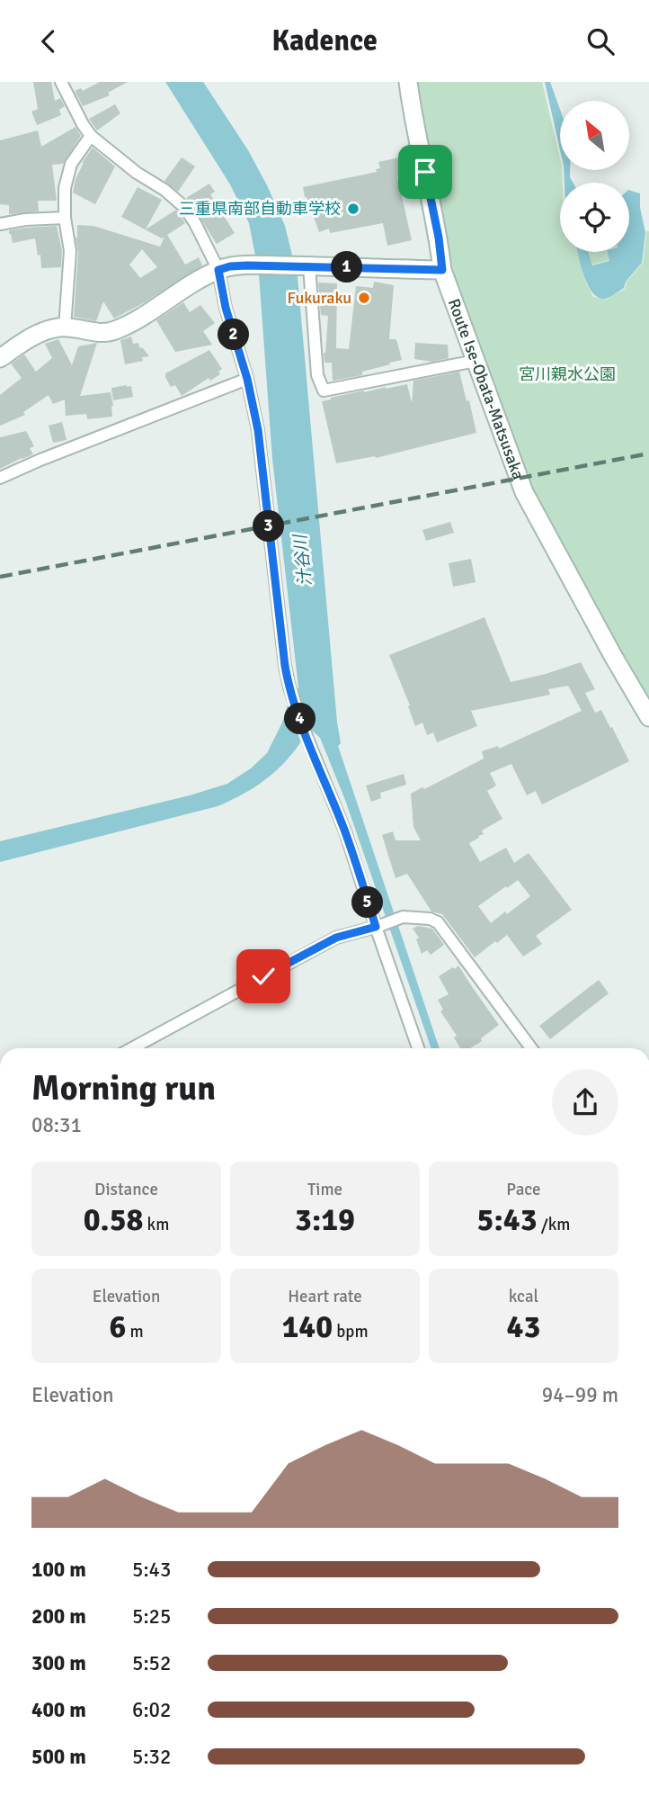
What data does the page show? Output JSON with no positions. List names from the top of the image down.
{
  "streets": {
    "main road": ["Route Ise-Obata-Matsusaka"]
  },
  "water": ["汁谷川"],
  "parks": ["宮川親水公園"],
  "places": ["三重県南部自動車学校", "Fukuraku"],
  "north": "top left",
  "page": {
    "header": "Kadence",
    "pins": [
      "1",
      "2",
      "3",
      "4",
      "5"
    ],
    "heading": ["Morning run", "08:31"],
    "stats": [
      ["Distance", "0.58 km"],
      ["Time", "3:19"],
      ["Pace", "5:43 /km"],
      ["Elevation", "6 m"],
      ["Heart rate", "140 bpm"],
      ["kcal", "43"]
    ],
    "chart": ["Elevation", "94–99 m"],
    "list": [
      {
        "name": "100 m",
        "note": "5:43"
      },
      {
        "name": "200 m",
        "note": "5:25"
      },
      {
        "name": "300 m",
        "note": "5:52"
      },
      {
        "name": "400 m",
        "note": "6:02"
      },
      {
        "name": "500 m",
        "note": "5:32"
      }
    ]
  }
}
